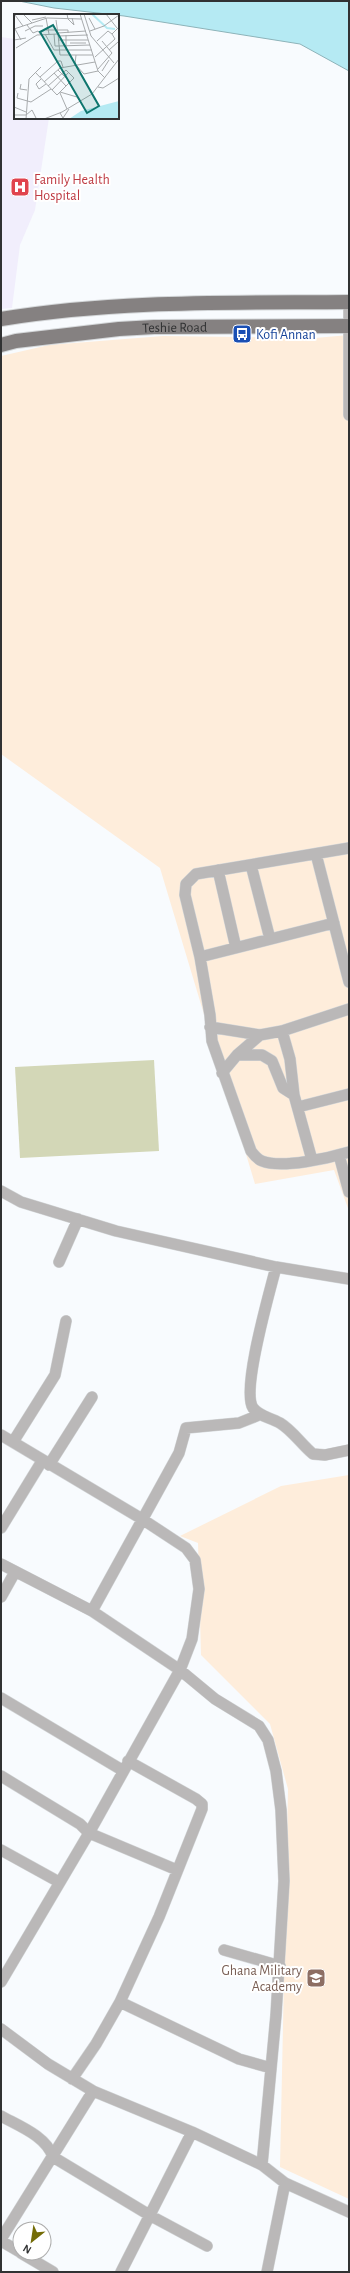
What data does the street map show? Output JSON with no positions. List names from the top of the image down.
{
  "streets": {
    "main road": ["Teshie Road"]
  },
  "places": {
    "hospital": ["Family Health Hospital"],
    "bus stop": ["Kofi Annan"],
    "school or university": ["Ghana Military Academy"]
  },
  "north": "bottom left"
}
